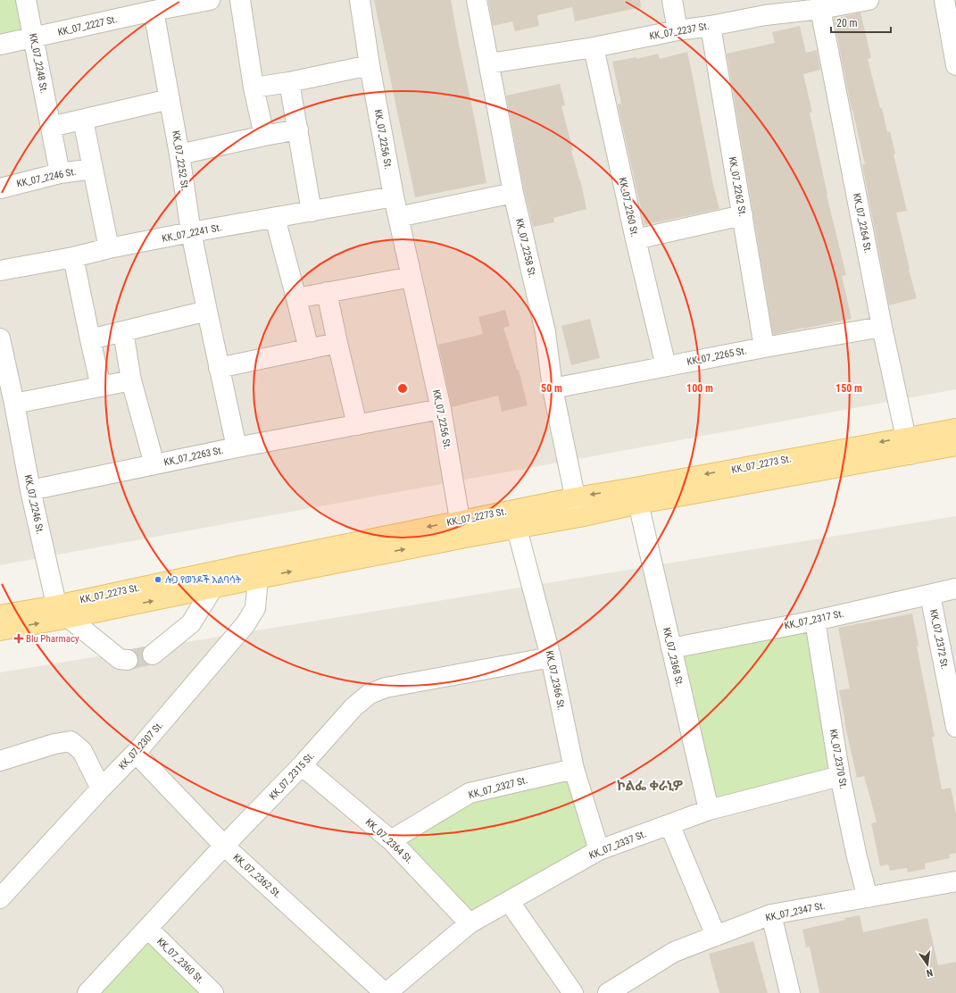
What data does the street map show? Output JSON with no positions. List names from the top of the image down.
{
  "streets": {
    "main road": ["KK_07_2273 St."],
    "street": [
      "KK_07_2227 St.",
      "KK_07_2237 St.",
      "KK_07_2248 St.",
      "KK_07_2256 St.",
      "KK_07_2252 St.",
      "KK_07_2246 St.",
      "KK_07_2262 St.",
      "KK_07_2260 St.",
      "KK_07_2264 St.",
      "KK_07_2241 St.",
      "KK_07_2258 St.",
      "KK_07_2265 St.",
      "KK_07_2263 St.",
      "KK_07_2317 St.",
      "KK_07_2372 St.",
      "KK_07_2368 St.",
      "KK_07_2366 St.",
      "KK_07_2307 St.",
      "KK_07_2370 St.",
      "KK_07_2315 St.",
      "KK_07_2327 St.",
      "KK_07_2364 St.",
      "KK_07_2337 St.",
      "KK_07_2362 St.",
      "KK_07_2347 St.",
      "KK_07_2360 St."
    ]
  },
  "crossings": [
    ["KK_07_2227 St.", "KK_07_2248 St."],
    ["KK_07_2227 St.", "KK_07_2252 St."],
    ["KK_07_2237 St.", "KK_07_2262 St."],
    ["KK_07_2237 St.", "KK_07_2260 St."],
    ["KK_07_2237 St.", "KK_07_2264 St."],
    ["KK_07_2237 St.", "KK_07_2258 St."],
    ["KK_07_2248 St.", "KK_07_2246 St."],
    ["KK_07_2256 St.", "KK_07_2241 St."],
    ["KK_07_2256 St.", "KK_07_2263 St."],
    ["KK_07_2256 St.", "KK_07_2273 St."],
    ["KK_07_2252 St.", "KK_07_2241 St."],
    ["KK_07_2252 St.", "KK_07_2263 St."],
    ["KK_07_2246 St.", "KK_07_2263 St."],
    ["KK_07_2246 St.", "KK_07_2273 St."],
    ["KK_07_2262 St.", "KK_07_2265 St."],
    ["KK_07_2260 St.", "KK_07_2265 St."],
    ["KK_07_2264 St.", "KK_07_2265 St."],
    ["KK_07_2264 St.", "KK_07_2273 St."],
    ["KK_07_2258 St.", "KK_07_2265 St."],
    ["KK_07_2258 St.", "KK_07_2273 St."],
    ["KK_07_2273 St.", "KK_07_2368 St."],
    ["KK_07_2273 St.", "KK_07_2366 St."],
    ["KK_07_2273 St.", "KK_07_2307 St."],
    ["KK_07_2317 St.", "KK_07_2372 St."],
    ["KK_07_2317 St.", "KK_07_2368 St."],
    ["KK_07_2317 St.", "KK_07_2370 St."],
    ["KK_07_2368 St.", "KK_07_2337 St."],
    ["KK_07_2366 St.", "KK_07_2315 St."],
    ["KK_07_2366 St.", "KK_07_2327 St."],
    ["KK_07_2366 St.", "KK_07_2337 St."],
    ["KK_07_2307 St.", "KK_07_2362 St."],
    ["KK_07_2370 St.", "KK_07_2337 St."],
    ["KK_07_2370 St.", "KK_07_2347 St."],
    ["KK_07_2315 St.", "KK_07_2364 St."],
    ["KK_07_2315 St.", "KK_07_2362 St."],
    ["KK_07_2315 St.", "KK_07_2360 St."],
    ["KK_07_2327 St.", "KK_07_2364 St."],
    ["KK_07_2364 St.", "KK_07_2337 St."],
    ["KK_07_2337 St.", "KK_07_2362 St."]
  ],
  "districts": ["ኮልፌ ቀራኒዎ"],
  "places": {
    "other": ["ሎጋ የወንዶች አልባሳት"],
    "health": ["Blu Pharmacy"]
  },
  "scale_bar": "20 m",
  "north": "bottom",
  "rings": ["50 m", "100 m", "150 m"]
}
